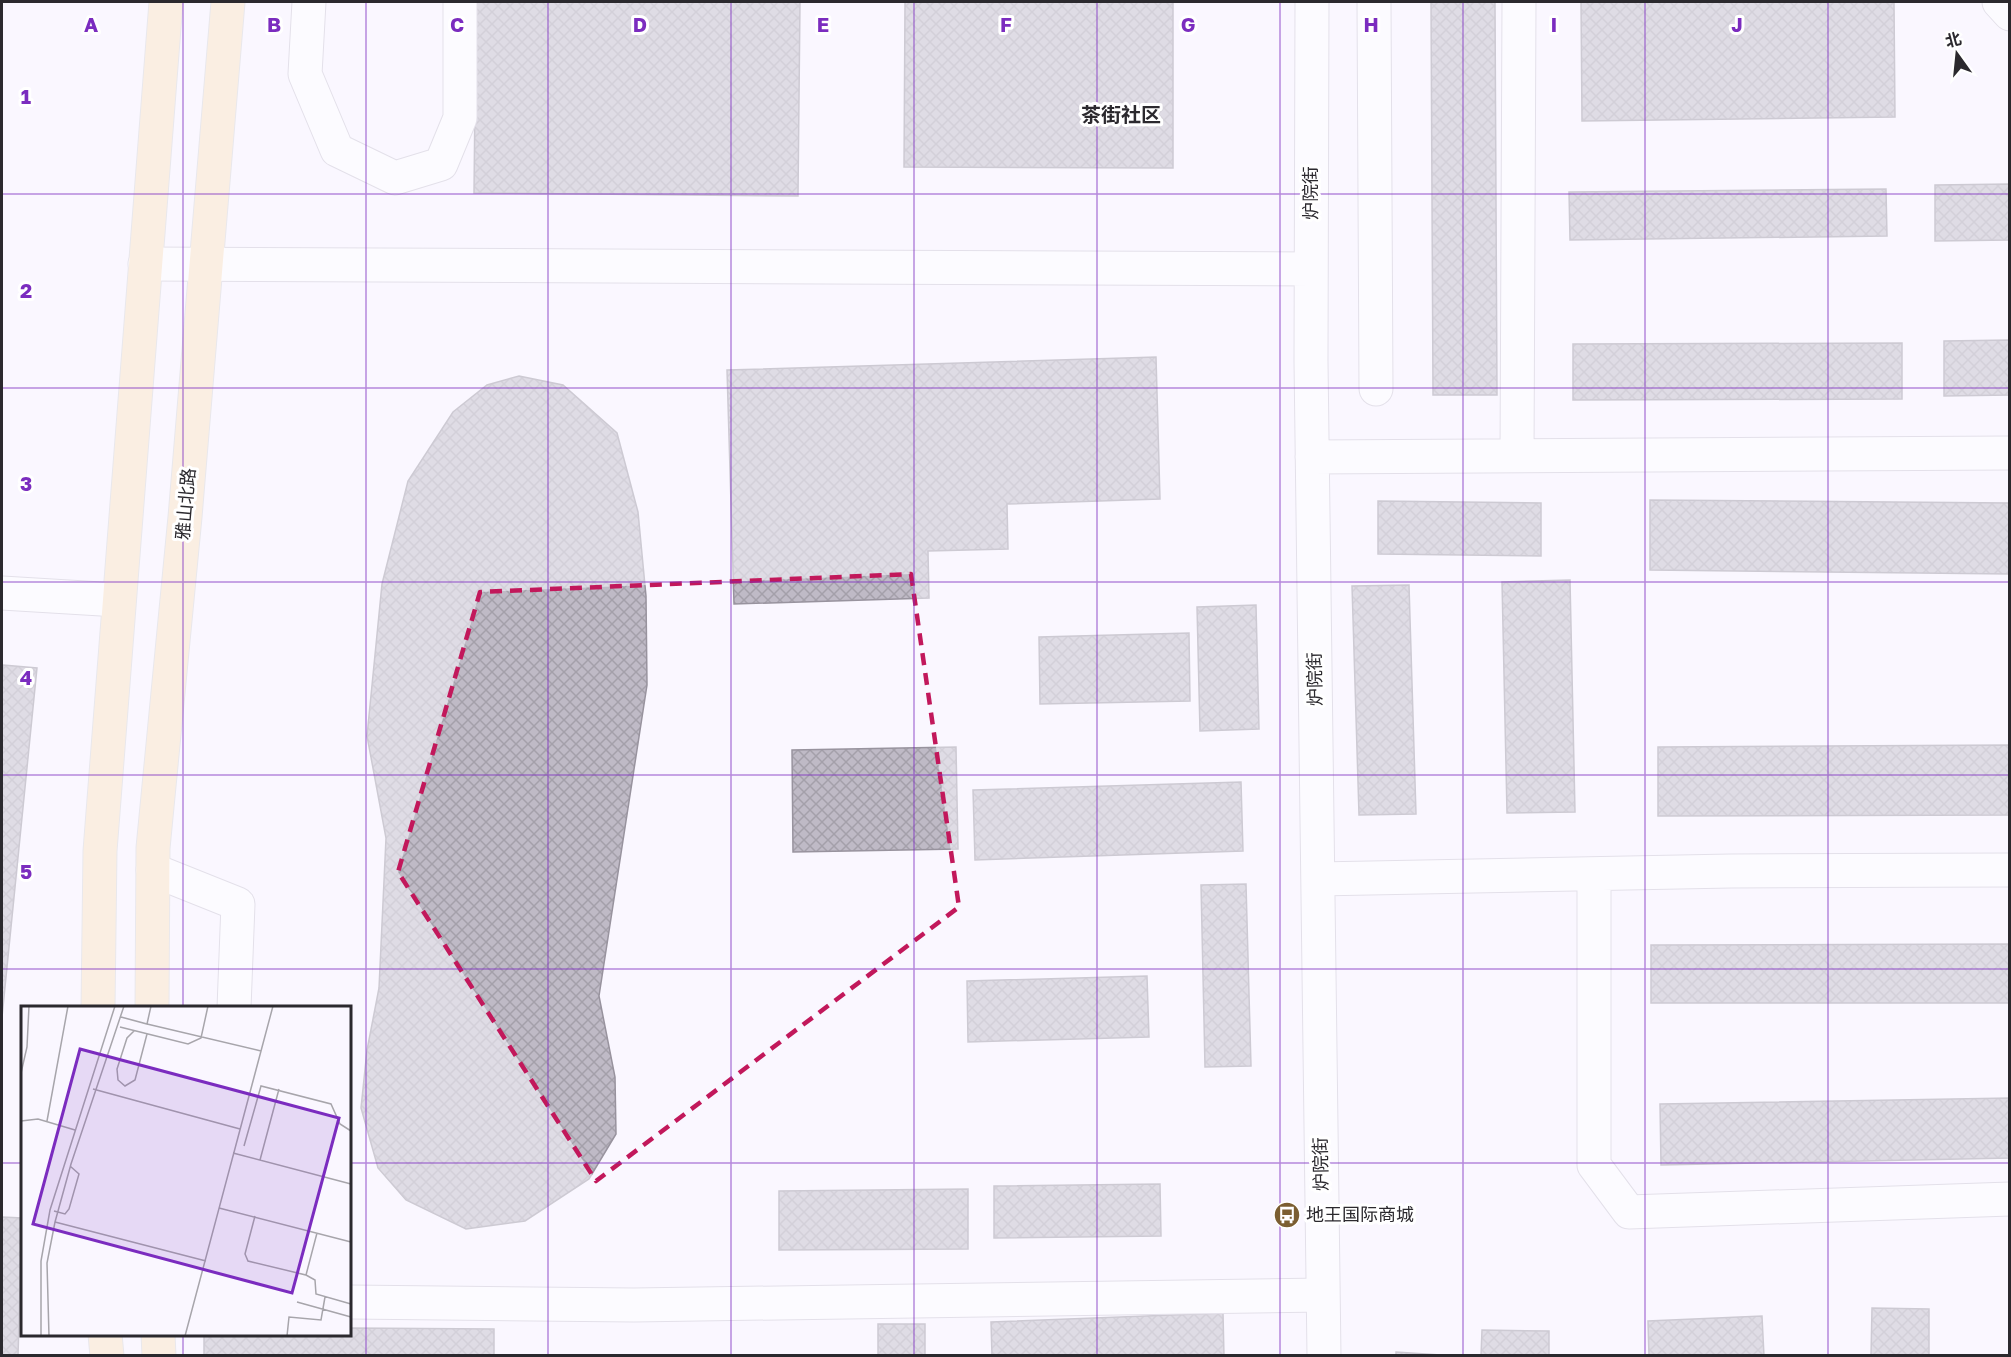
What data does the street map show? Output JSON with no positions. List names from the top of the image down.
{
  "streets": {
    "main road": ["雅山北路"],
    "street": ["炉院街"]
  },
  "districts": ["茶街社区"],
  "places": {
    "bus stop": ["地王国际商城"]
  },
  "north": "top",
  "grid": {
    "columns": [
      "A",
      "B",
      "C",
      "D",
      "E",
      "F",
      "G",
      "H",
      "I",
      "J"
    ],
    "rows": [
      "1",
      "2",
      "3",
      "4",
      "5"
    ]
  }
}
